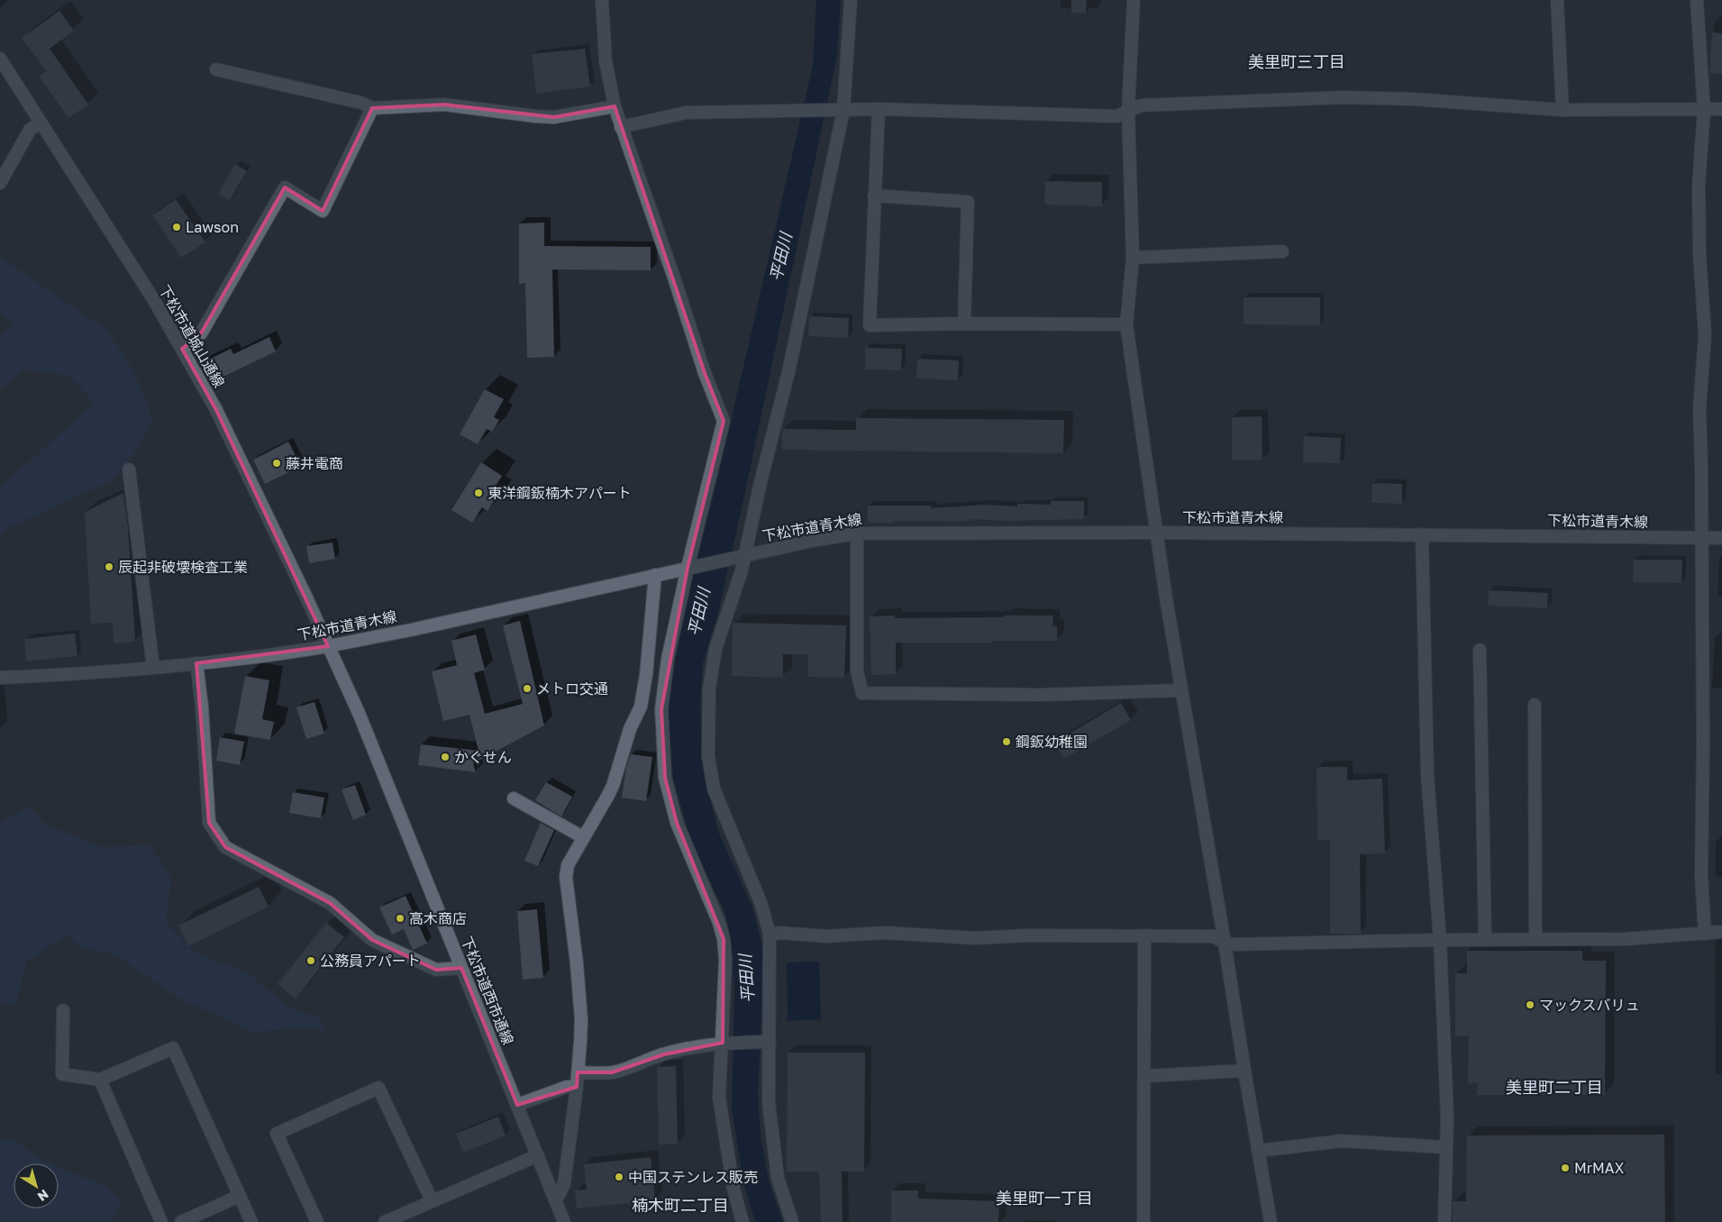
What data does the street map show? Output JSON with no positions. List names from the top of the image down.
{
  "streets": {
    "street": ["下松市道城山通線", "下松市道青木線", "下松市道西市通線"]
  },
  "crossings": [
    ["下松市道城山通線", "下松市道青木線"],
    ["下松市道城山通線", "下松市道西市通線"],
    ["下松市道青木線", "下松市道西市通線"]
  ],
  "districts": [
    "美里町三丁目",
    "美里町二丁目",
    "美里町一丁目",
    "楠木町二丁目"
  ],
  "water": ["平田川"],
  "places": [
    "Lawson",
    "藤井電商",
    "東洋鋼鈑楠木アパート",
    "辰起非破壊検査工業",
    "メトロ交通",
    "鋼鈑幼稚園",
    "かぐせん",
    "高木商店",
    "公務員アパート",
    "マックスバリュ",
    "MrMAX",
    "中国ステンレス販売"
  ],
  "north": "bottom right"
}
